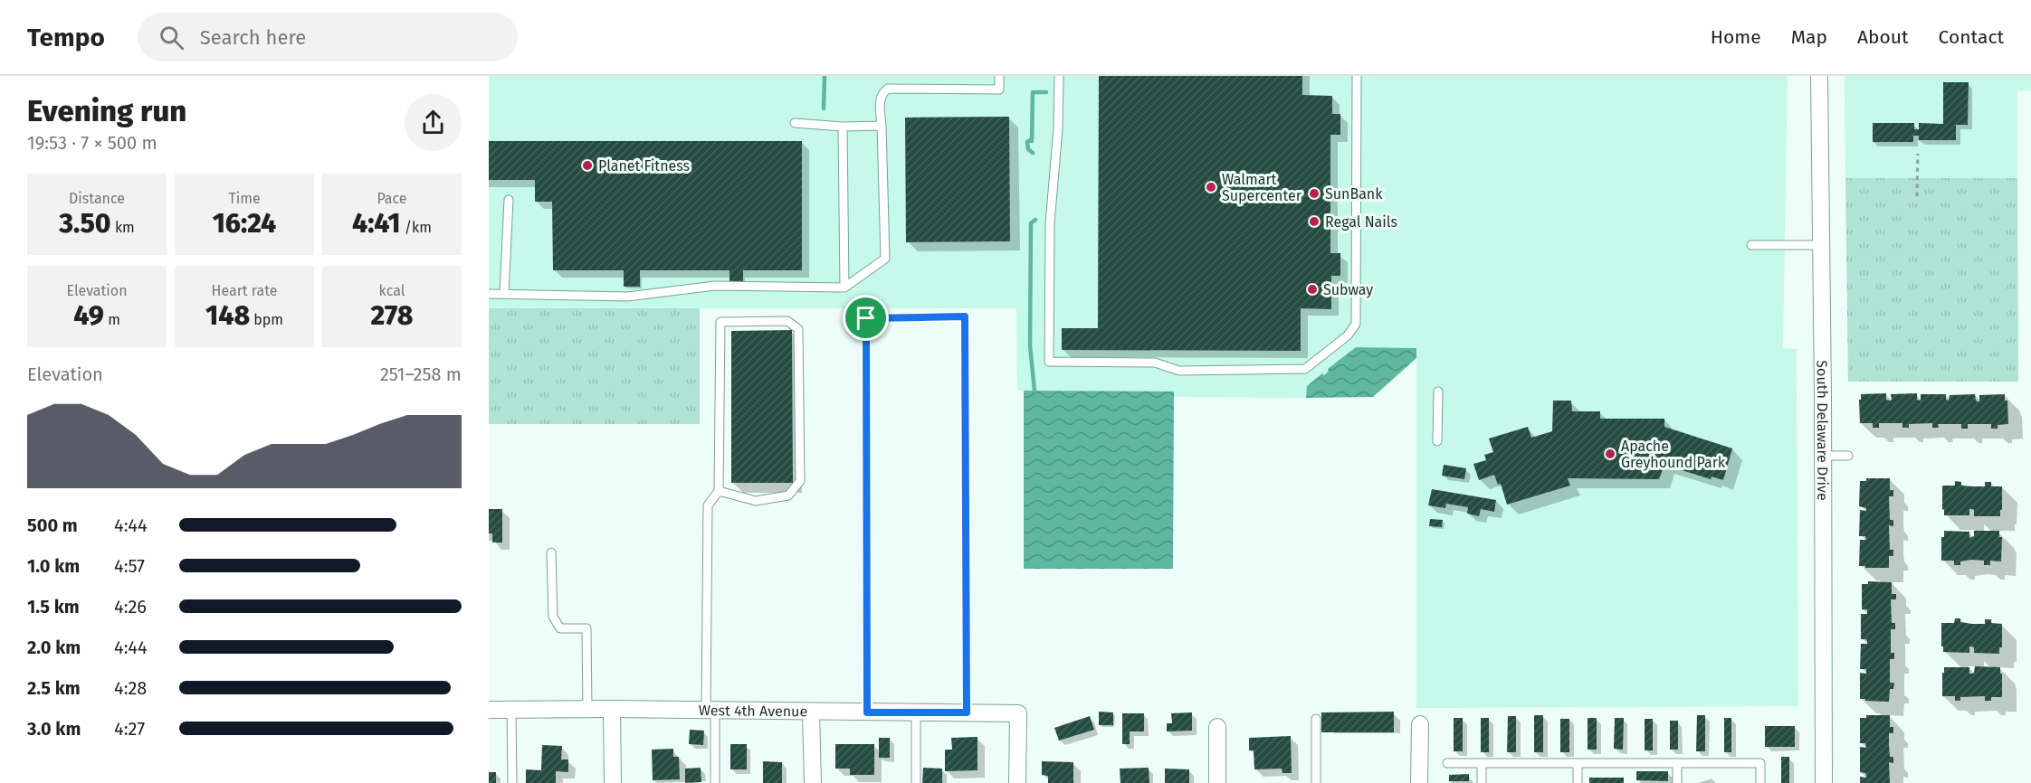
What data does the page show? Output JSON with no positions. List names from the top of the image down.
{
  "streets": {
    "street": ["South Delaware Drive", "West 4th Avenue"]
  },
  "places": [
    "Planet Fitness",
    "Walmart Supercenter",
    "SunBank",
    "Regal Nails",
    "Subway",
    "Apache Greyhound Park"
  ],
  "page": {
    "header": "Tempo",
    "search": "Search here",
    "nav": [
      "Home",
      "Map",
      "About",
      "Contact"
    ],
    "heading": ["Evening run", "19:53 · 7 × 500 m"],
    "stats": [
      ["Distance", "3.50 km"],
      ["Time", "16:24"],
      ["Pace", "4:41 /km"],
      ["Elevation", "49 m"],
      ["Heart rate", "148 bpm"],
      ["kcal", "278"]
    ],
    "chart": ["Elevation", "251–258 m"],
    "list": [
      {
        "name": "500 m",
        "note": "4:44"
      },
      {
        "name": "1.0 km",
        "note": "4:57"
      },
      {
        "name": "1.5 km",
        "note": "4:26"
      },
      {
        "name": "2.0 km",
        "note": "4:44"
      },
      {
        "name": "2.5 km",
        "note": "4:28"
      },
      {
        "name": "3.0 km",
        "note": "4:27"
      }
    ]
  }
}
